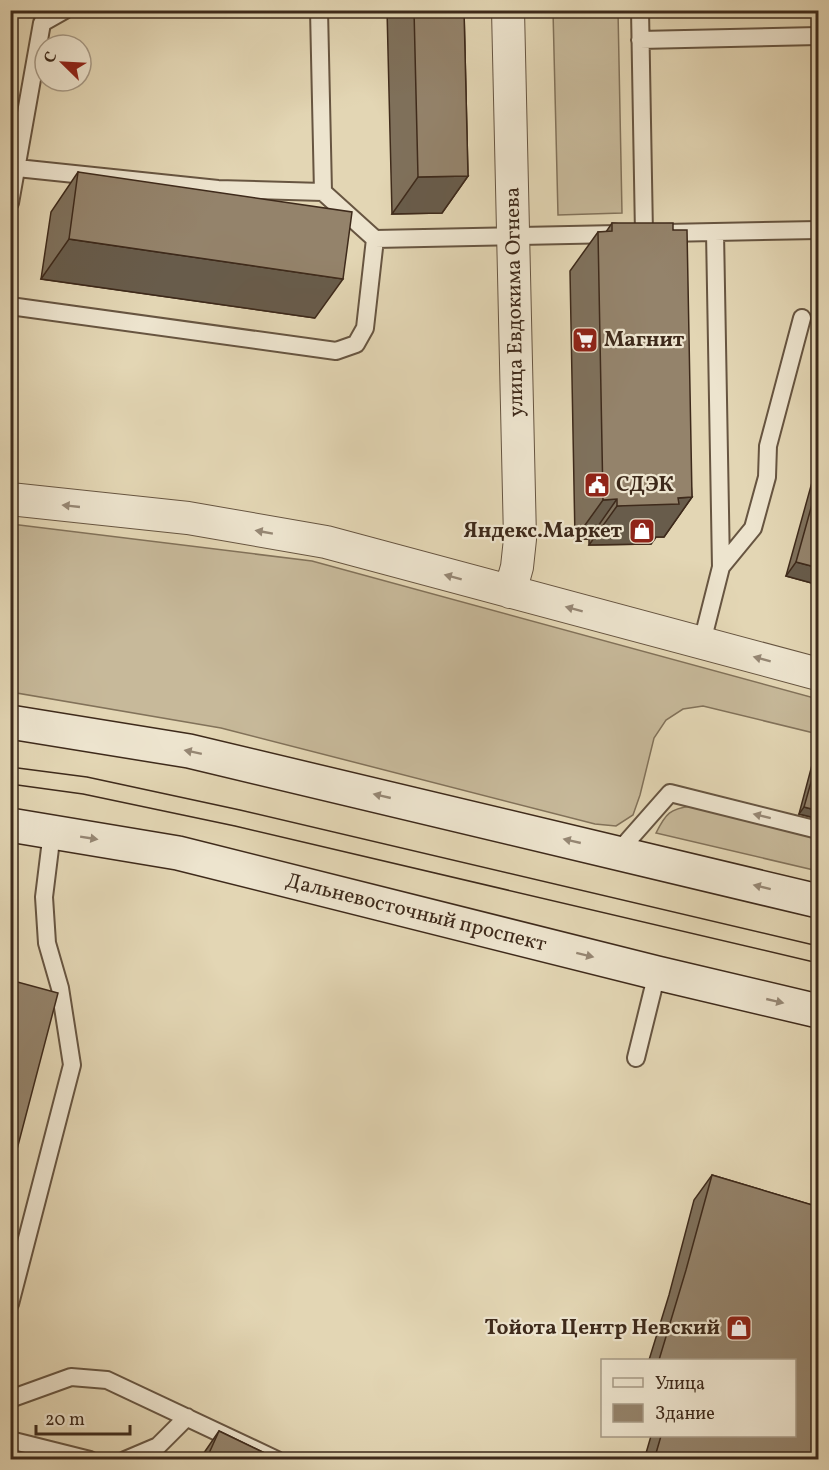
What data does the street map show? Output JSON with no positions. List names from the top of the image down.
{
  "streets": {
    "main road": ["Дальневосточный проспект"],
    "street": ["улица Евдокима Огнева"]
  },
  "places": {
    "supermarket": ["Магнит"],
    "public building": ["СДЭК"],
    "shop": ["Яндекс.Маркет", "Тойота Центр Невский"]
  },
  "legend": ["Улица", "Здание"],
  "scale_bar": "20 m",
  "north": "top left"
}
